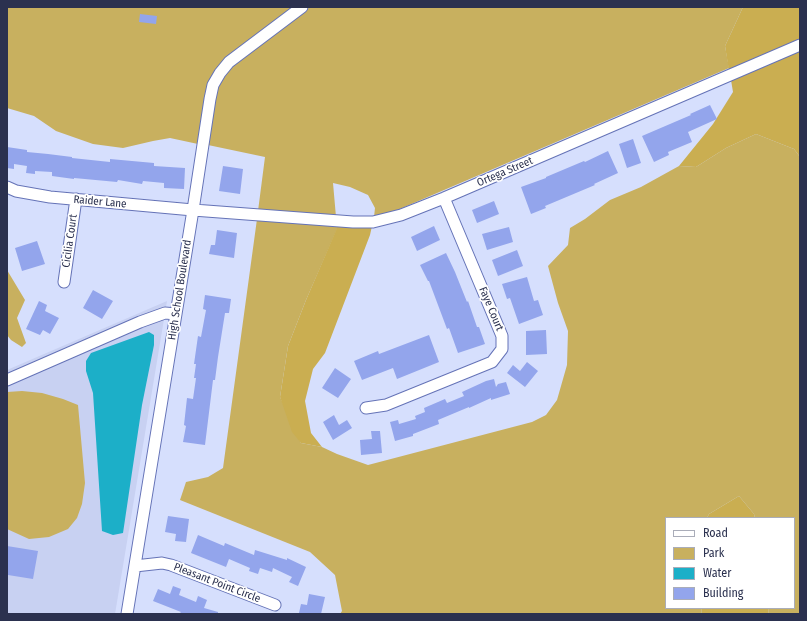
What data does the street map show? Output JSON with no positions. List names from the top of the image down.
{
  "streets": {
    "street": [
      "Ortega Street",
      "Raider Lane",
      "Cicilia Court",
      "High School Boulevard",
      "Faye Court",
      "Pleasant Point Circle"
    ]
  },
  "crossings": [
    ["Ortega Street", "Raider Lane"],
    ["Ortega Street", "High School Boulevard"],
    ["Ortega Street", "Faye Court"],
    ["Raider Lane", "Cicilia Court"],
    ["Raider Lane", "High School Boulevard"],
    ["High School Boulevard", "Pleasant Point Circle"]
  ],
  "legend": [
    "Road",
    "Park",
    "Water",
    "Building"
  ]
}
